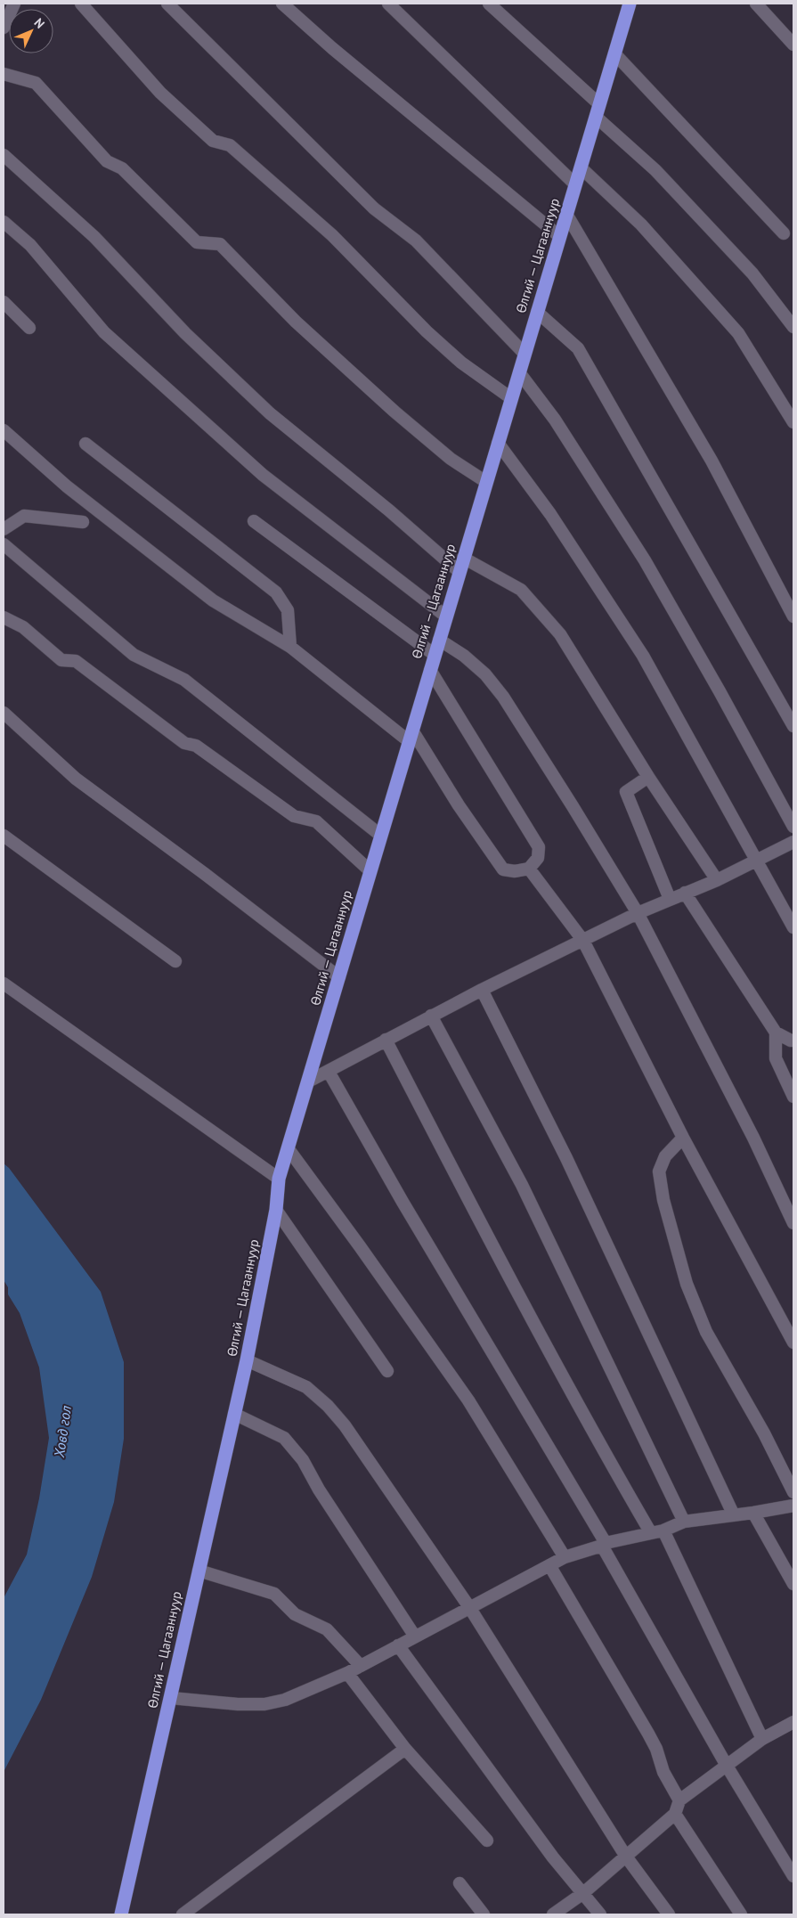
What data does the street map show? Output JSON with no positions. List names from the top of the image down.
{
  "streets": {
    "highway": ["Өлгий — Цагааннуур"]
  },
  "water": ["Ховд гол"],
  "north": "top right"
}
